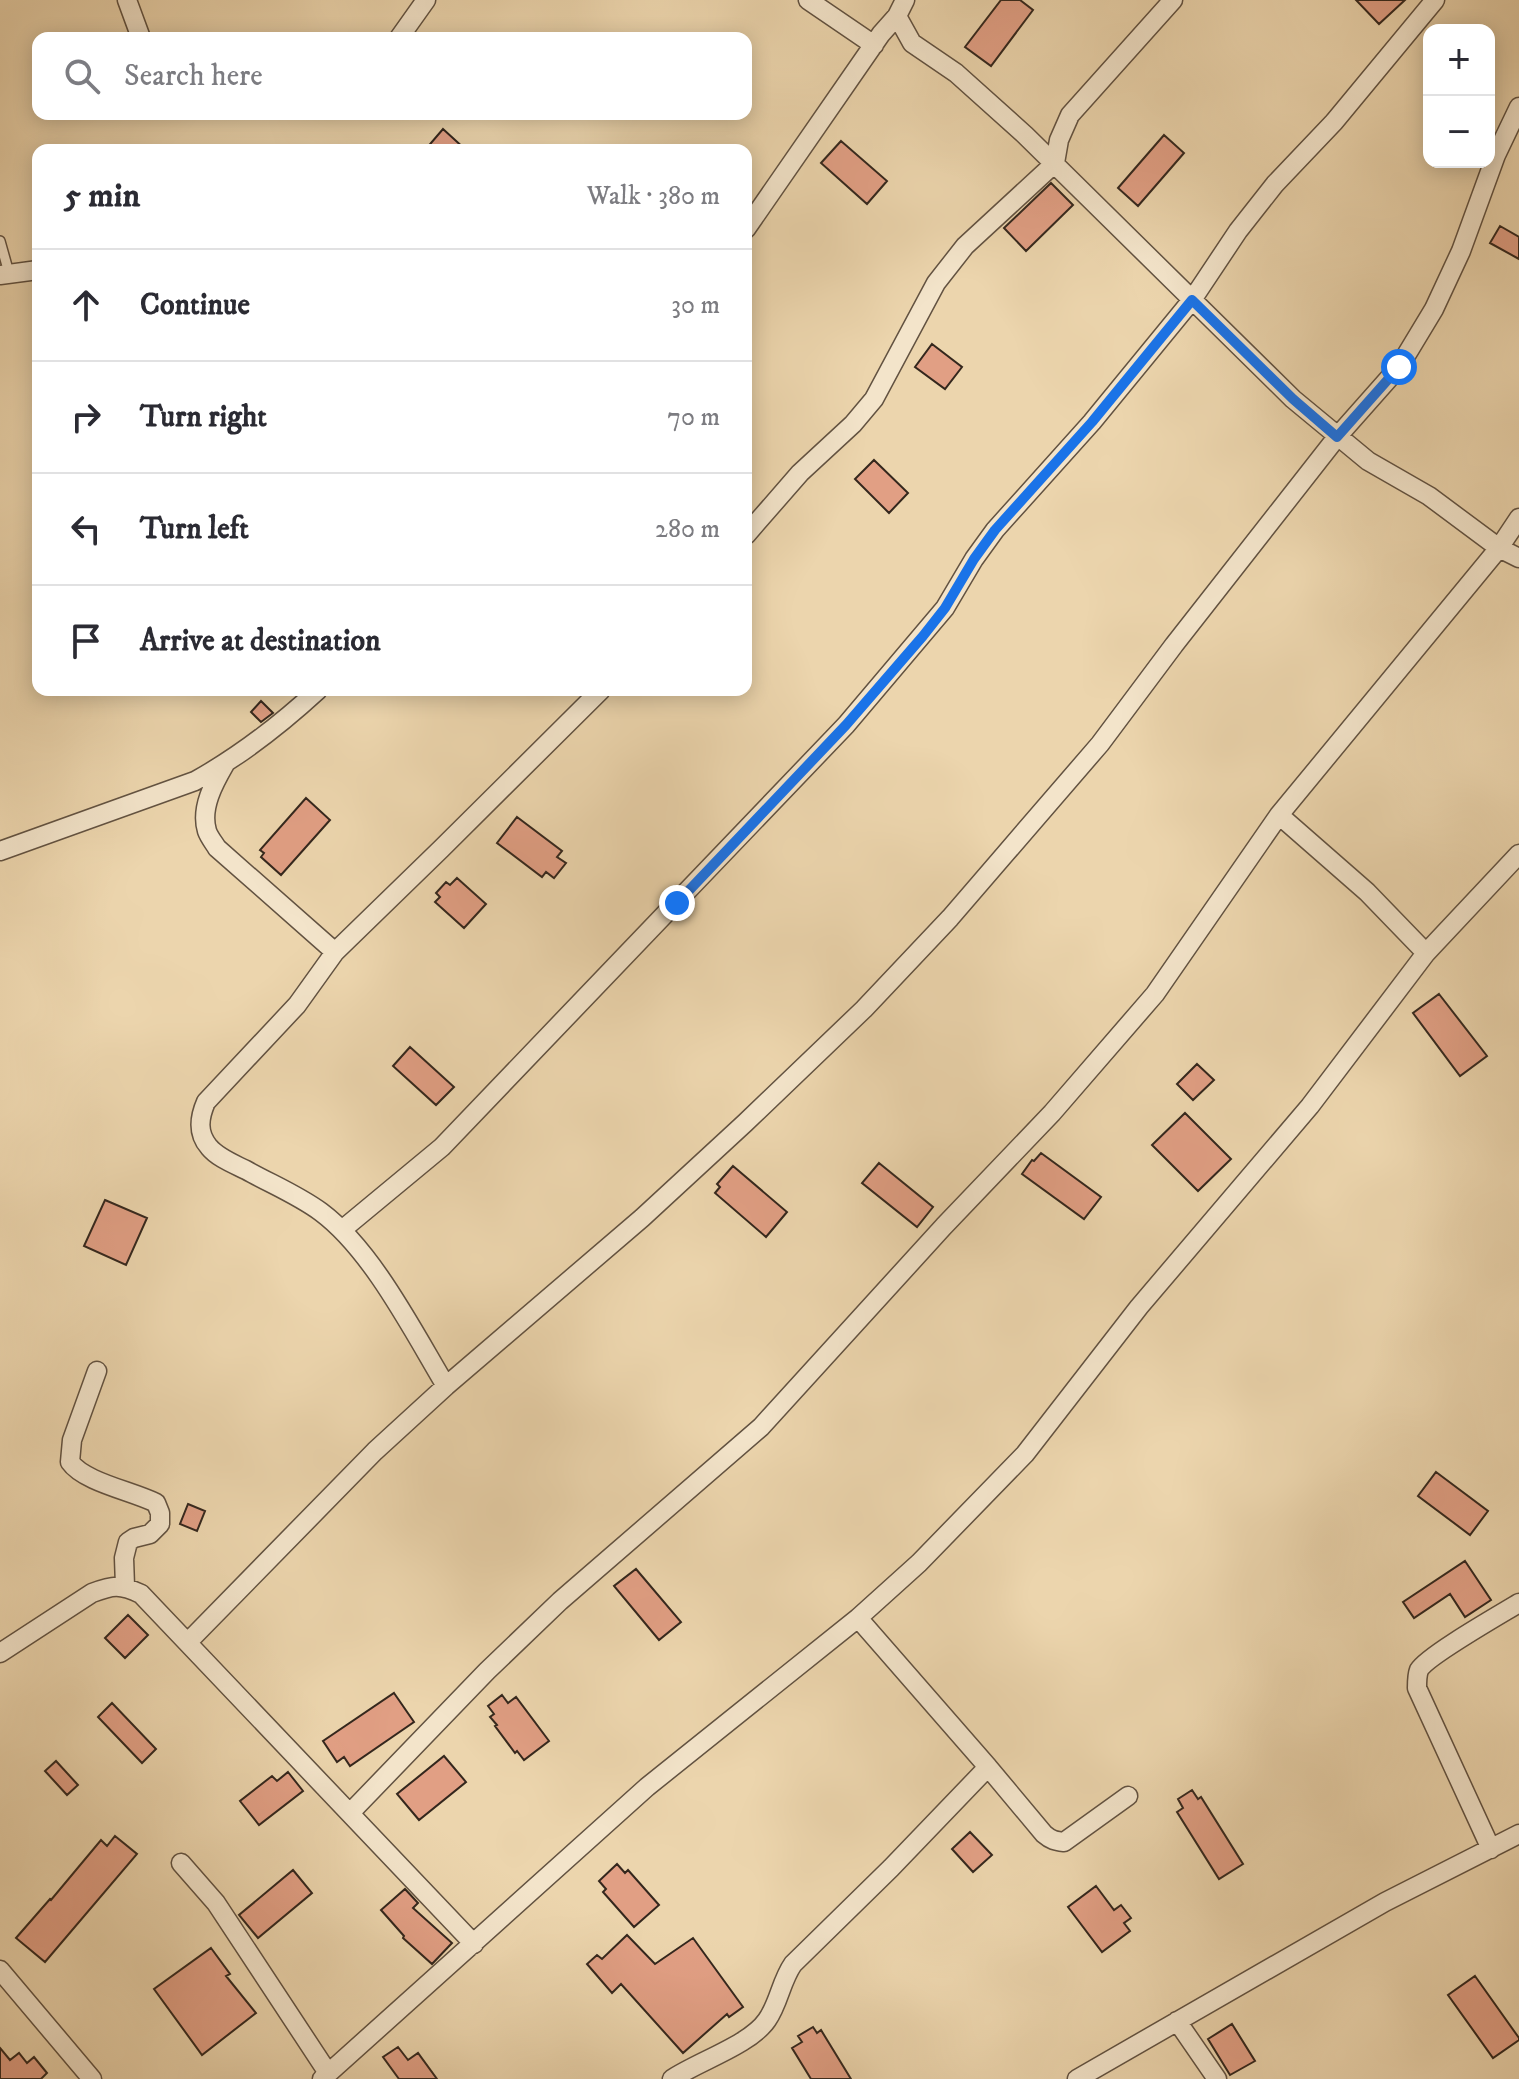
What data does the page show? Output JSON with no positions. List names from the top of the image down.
{
  "page": {
    "map_buttons": ["+", "−"],
    "search": "Search here",
    "heading": ["5 min", "Walk · 380 m"],
    "list": [
      ["Continue", "30 m"],
      ["Turn right", "70 m"],
      ["Turn left", "280 m"],
      "Arrive at destination"
    ]
  }
}
